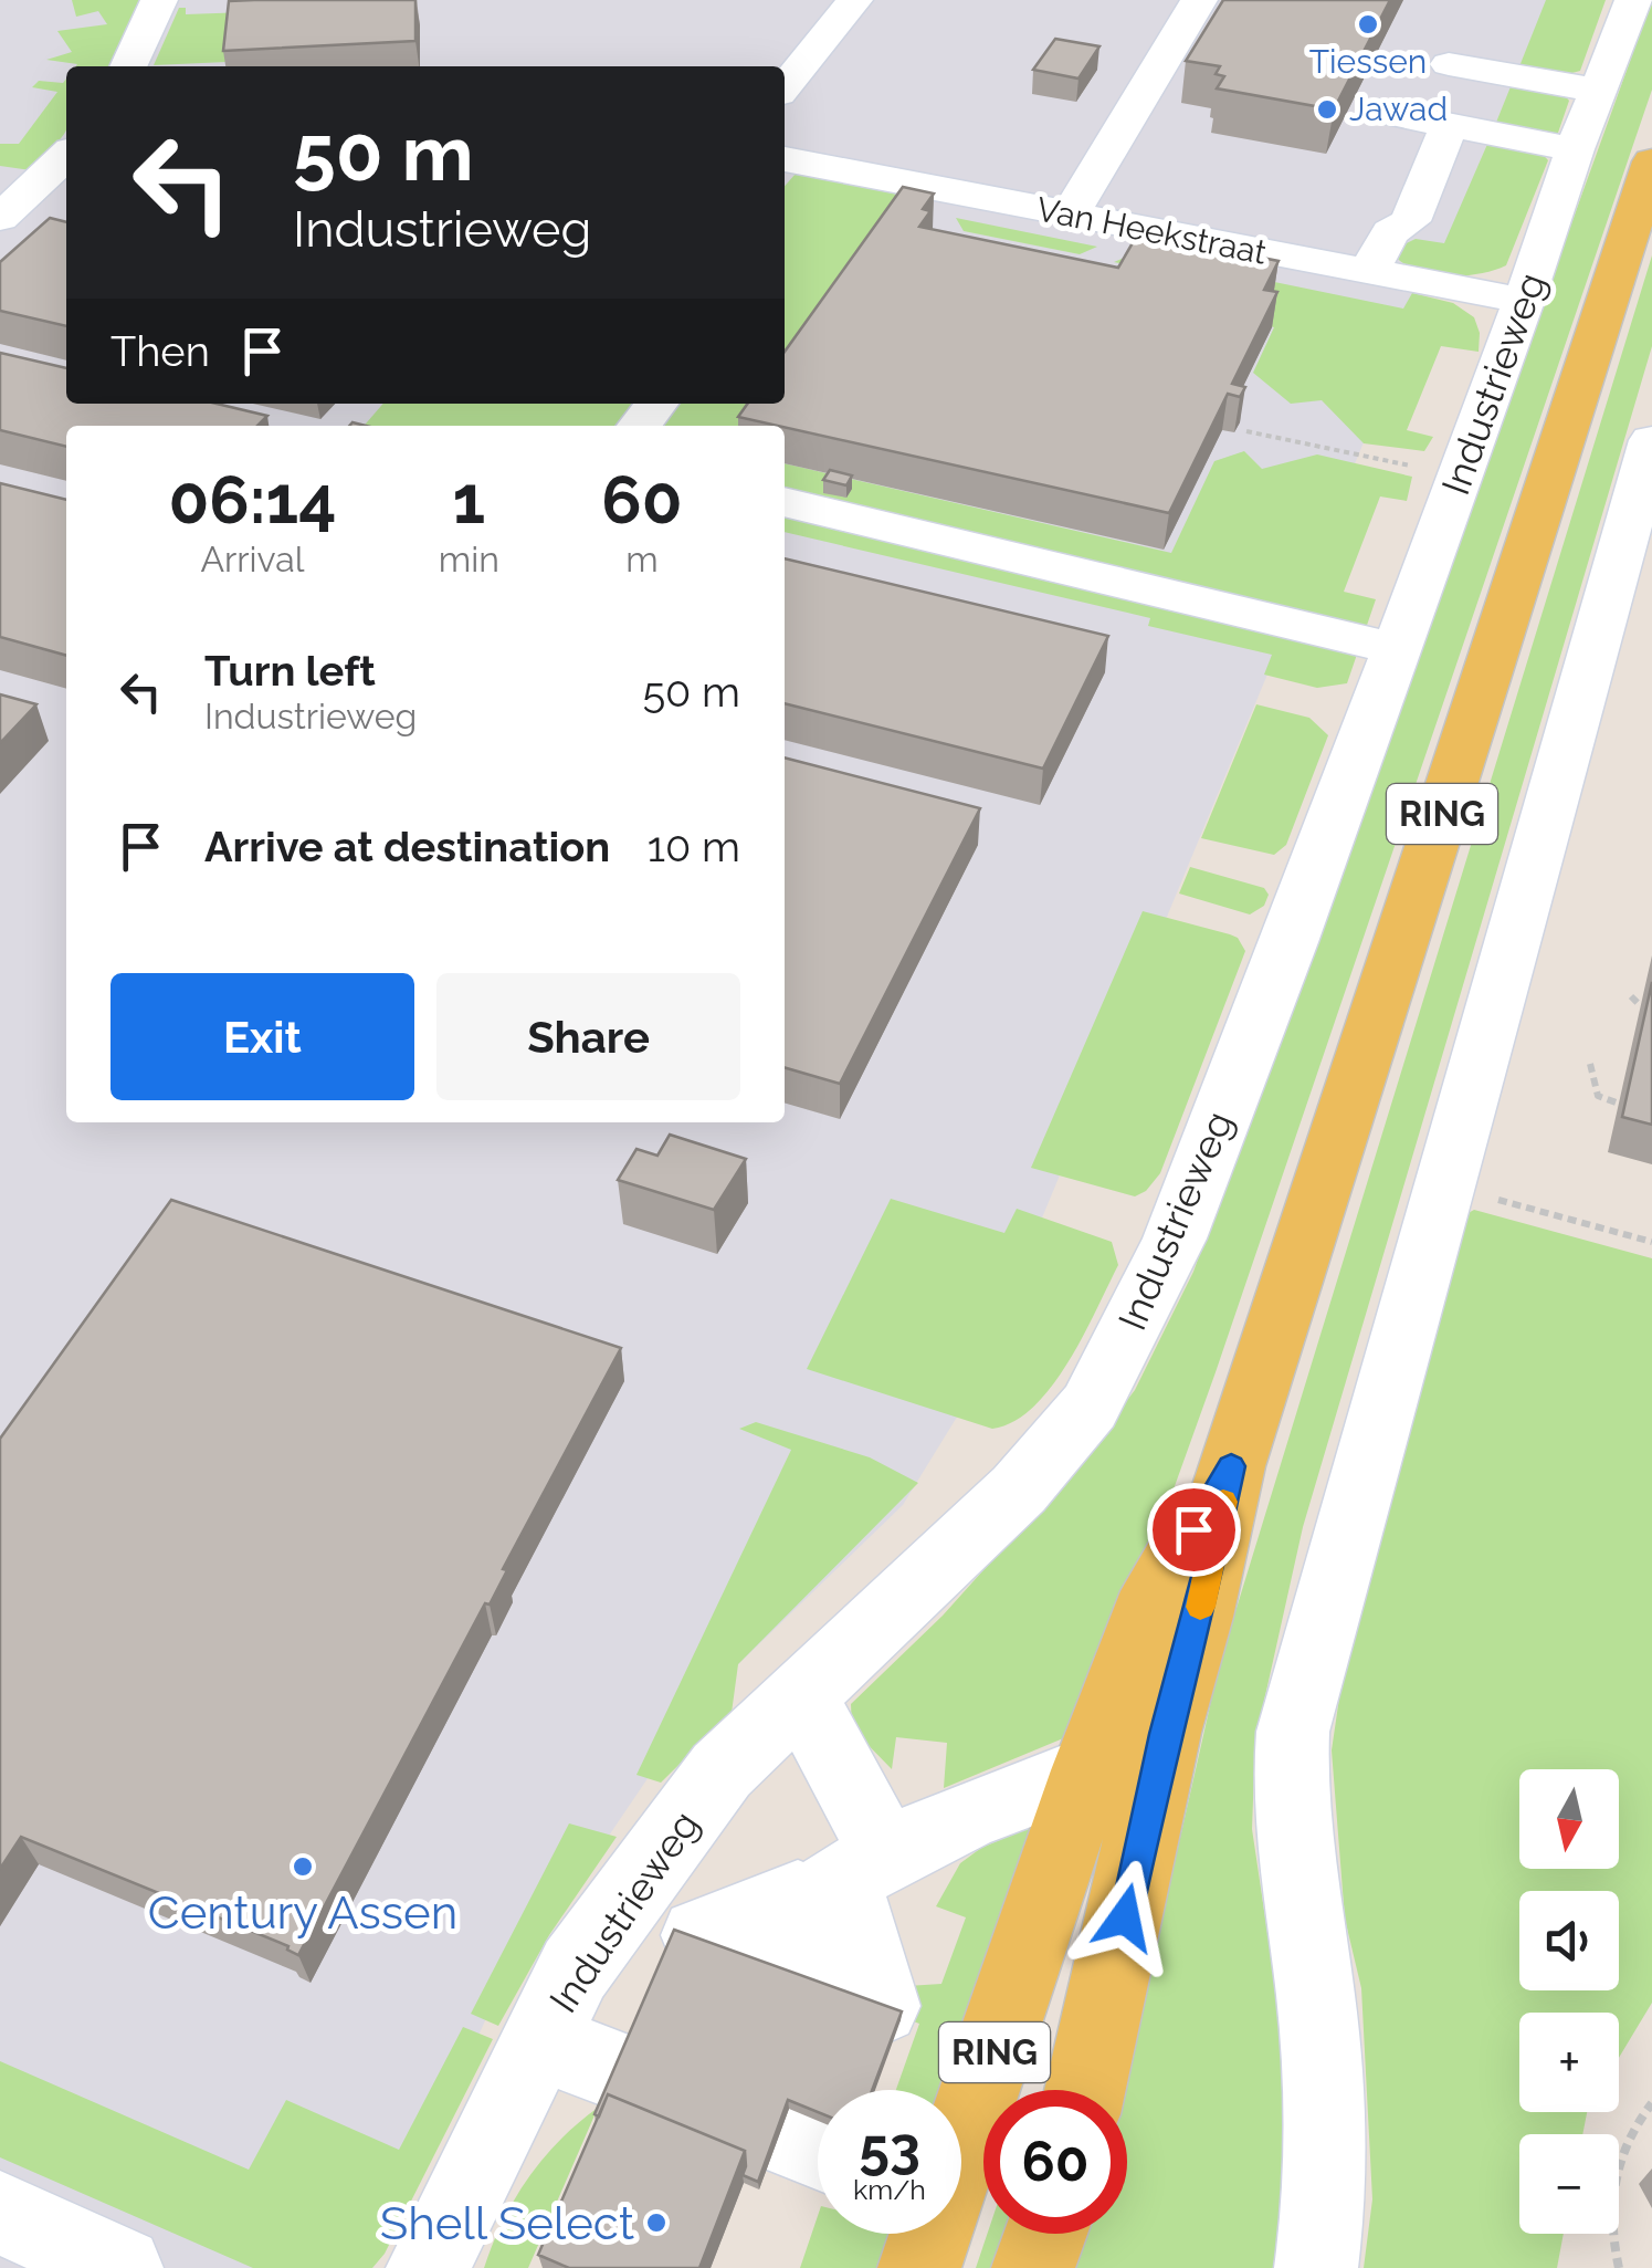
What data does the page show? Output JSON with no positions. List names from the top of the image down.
{
  "streets": {
    "main road": ["Industrieweg", "RING"],
    "street": ["Van Heekstraat"]
  },
  "crossings": [
    ["Van Heekstraat", "Industrieweg"]
  ],
  "places": [
    "Tiessen",
    "Jawad",
    "Century Assen",
    "Shell Select"
  ],
  "north": "bottom",
  "page": {
    "turn": ["50 m", "Industrieweg"],
    "then": "Then",
    "eta": [
      "06:14",
      "Arrival",
      "1",
      "min",
      "60",
      "m"
    ],
    "list": [
      {
        "name": "Turn left",
        "note": "Industrieweg",
        "value": "50 m"
      },
      {
        "name": "Arrive at destination",
        "value": "10 m"
      }
    ],
    "buttons": ["Exit", "Share"],
    "map_buttons": ["+", "−"],
    "speed": "53 km/h",
    "limit": "60"
  }
}
